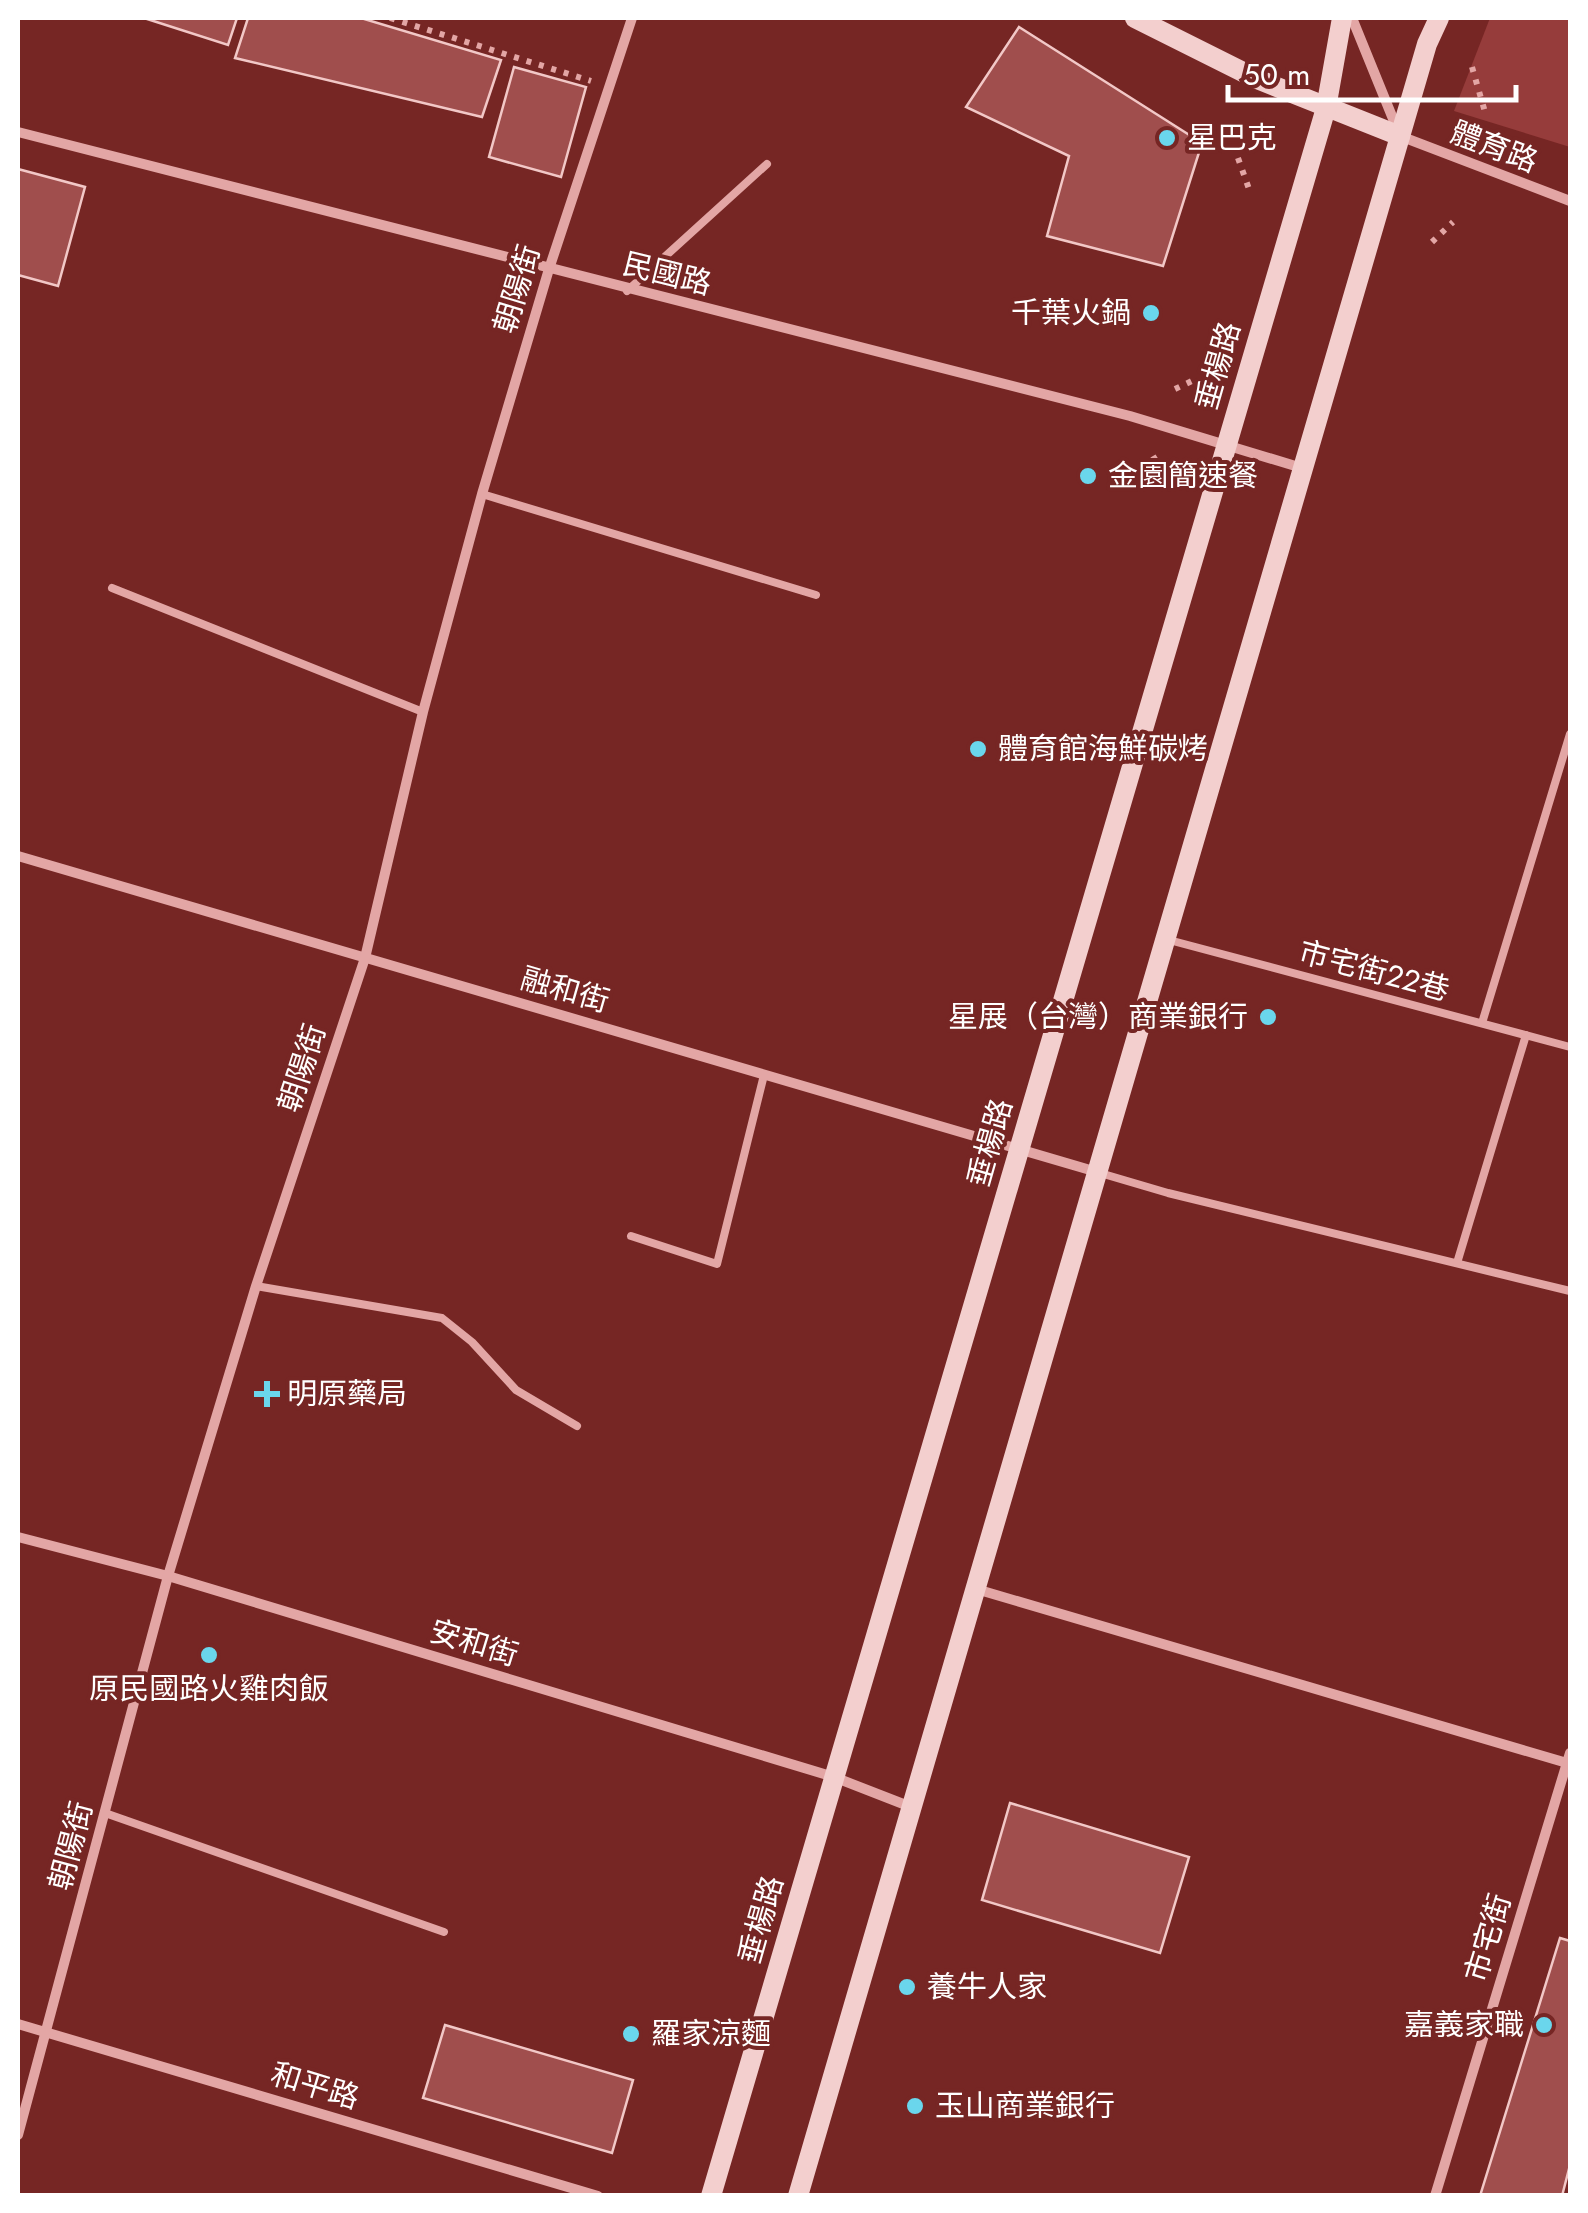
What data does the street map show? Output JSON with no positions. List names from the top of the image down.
{
  "streets": {
    "street": [
      "體育路",
      "民國路",
      "朝陽街",
      "垂楊路",
      "融和街",
      "安和街",
      "市宅街",
      "和平路"
    ],
    "lane": ["市宅街22巷"]
  },
  "crossings": [
    ["民國路", "朝陽街"],
    ["民國路", "垂楊路"],
    ["朝陽街", "融和街"],
    ["朝陽街", "安和街"],
    ["朝陽街", "和平路"],
    ["垂楊路", "融和街"],
    ["垂楊路", "安和街"]
  ],
  "places": {
    "other": [
      "星巴克",
      "千葉火鍋",
      "金園簡速餐",
      "體育館海鮮碳烤",
      "星展（台灣）商業銀行",
      "原民國路火雞肉飯",
      "養牛人家",
      "嘉義家職",
      "羅家涼麵",
      "玉山商業銀行"
    ],
    "health": ["明原藥局"]
  },
  "scale_bar": "50 m"
}
